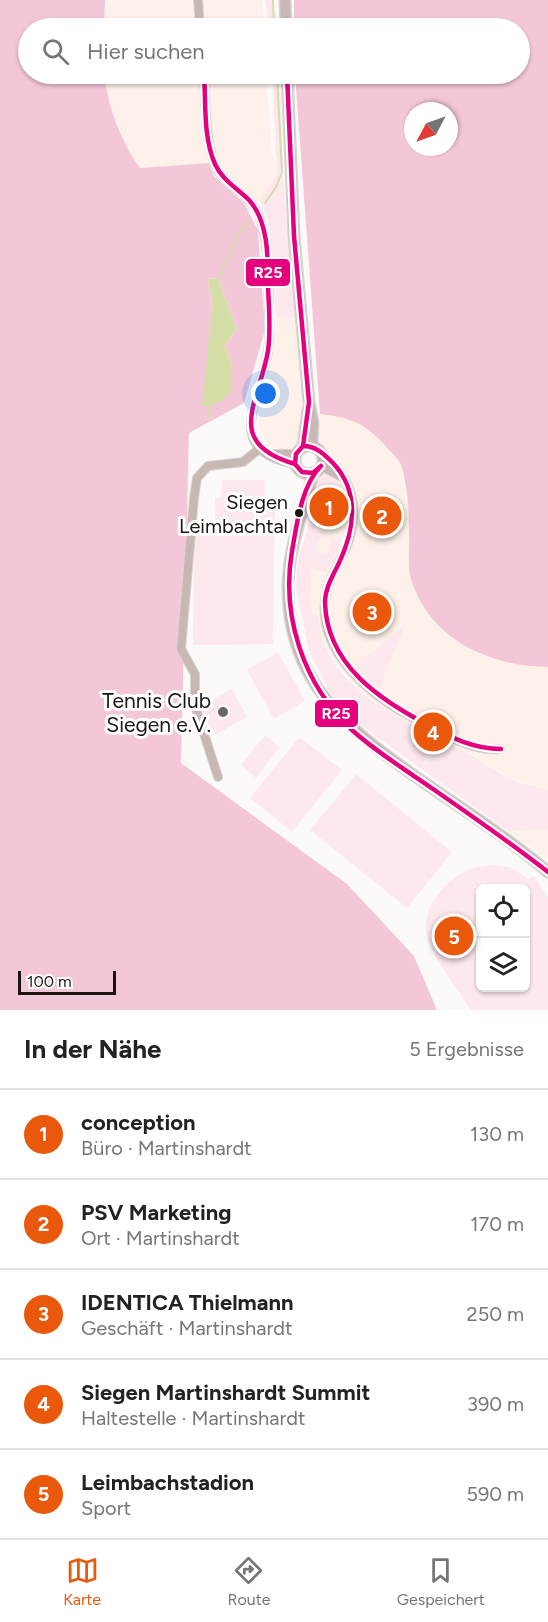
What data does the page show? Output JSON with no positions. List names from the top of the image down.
{
  "places": ["Siegen Leimbachtal", "Tennis Club Siegen e.V."],
  "lines": ["transit line R25"],
  "scale_bar": "100 m",
  "north": "bottom left",
  "page": {
    "search": "Hier suchen",
    "pins": [
      "1",
      "2",
      "3",
      "4",
      "5"
    ],
    "scale": "100 m",
    "heading": ["In der Nähe", "5 Ergebnisse"],
    "list": [
      {
        "mark": "1",
        "name": "conception",
        "note": "Büro · Martinshardt",
        "value": "130 m"
      },
      {
        "mark": "2",
        "name": "PSV Marketing",
        "note": "Ort · Martinshardt",
        "value": "170 m"
      },
      {
        "mark": "3",
        "name": "IDENTICA Thielmann",
        "note": "Geschäft · Martinshardt",
        "value": "250 m"
      },
      {
        "mark": "4",
        "name": "Siegen Martinshardt Summit",
        "note": "Haltestelle · Martinshardt",
        "value": "390 m"
      },
      {
        "mark": "5",
        "name": "Leimbachstadion",
        "note": "Sport",
        "value": "590 m"
      }
    ],
    "nav": ["Karte", "Route", "Gespeichert"]
  }
}
